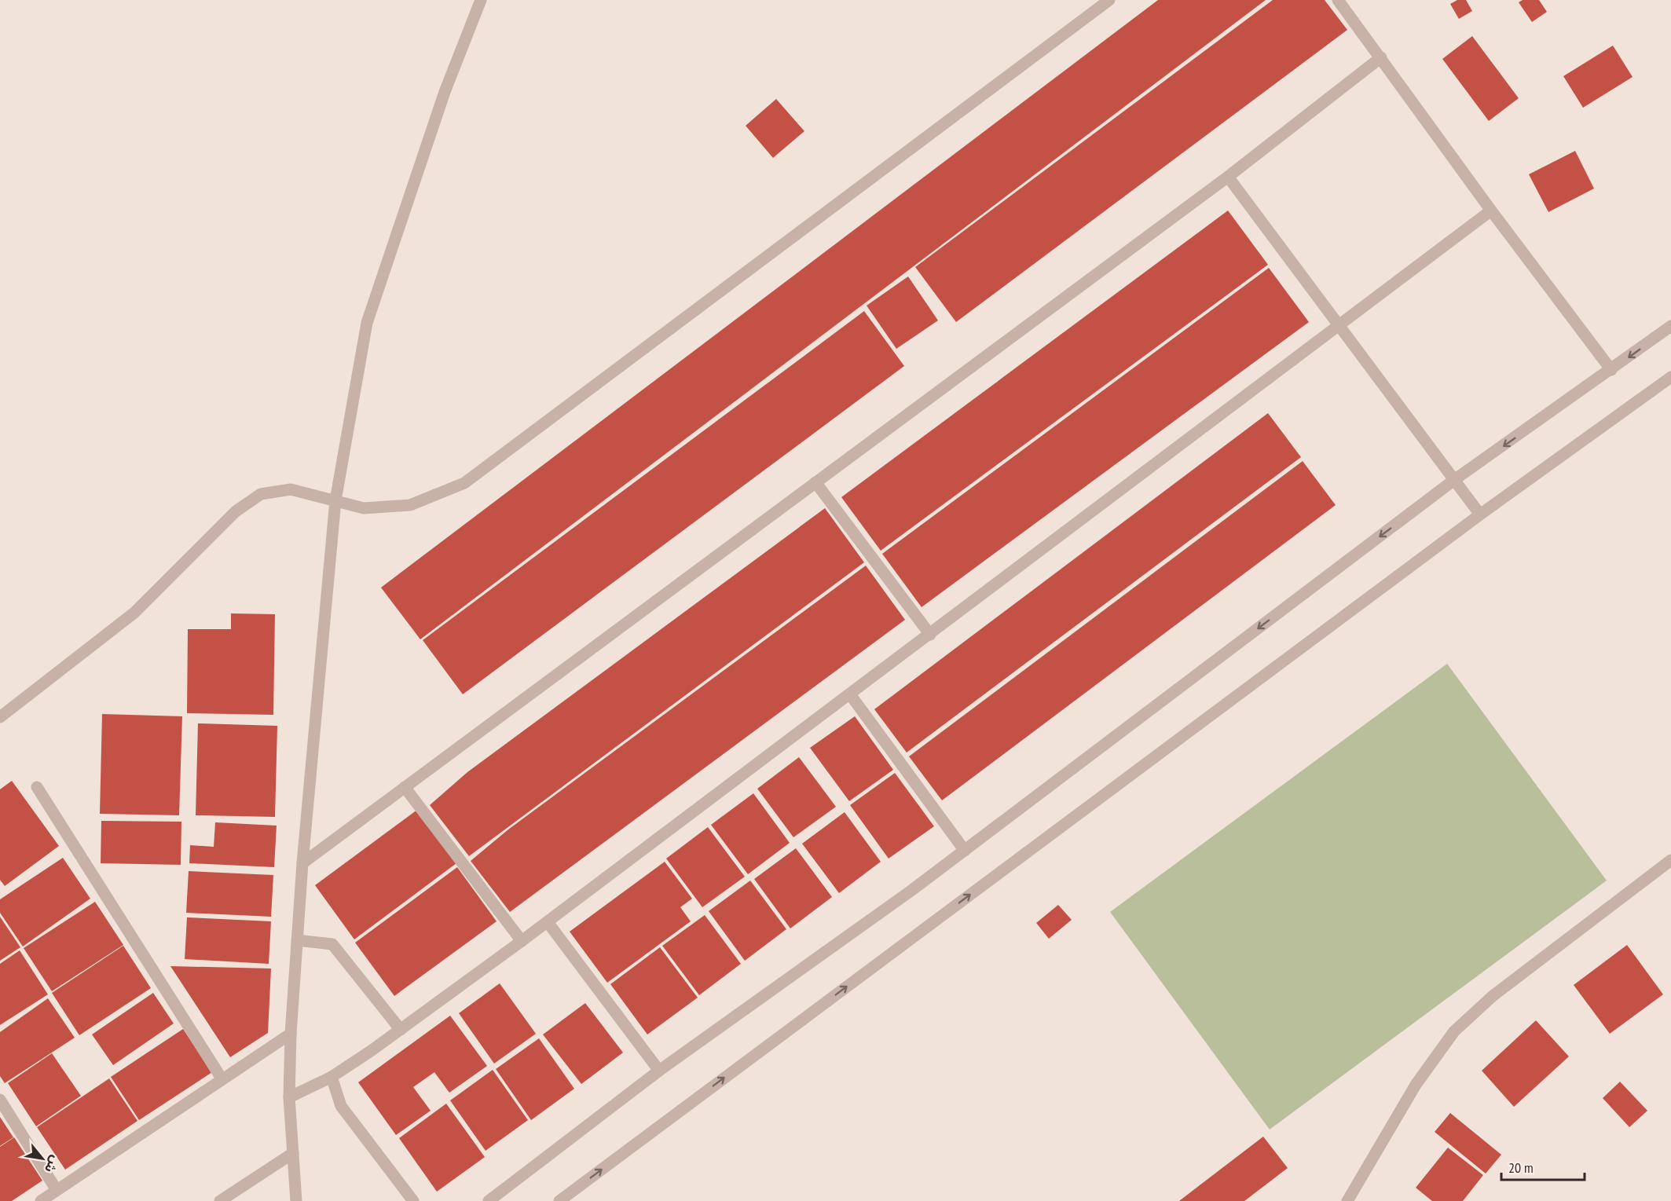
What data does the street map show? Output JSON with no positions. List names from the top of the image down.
{
  "scale_bar": "20 m",
  "north": "bottom right"
}
